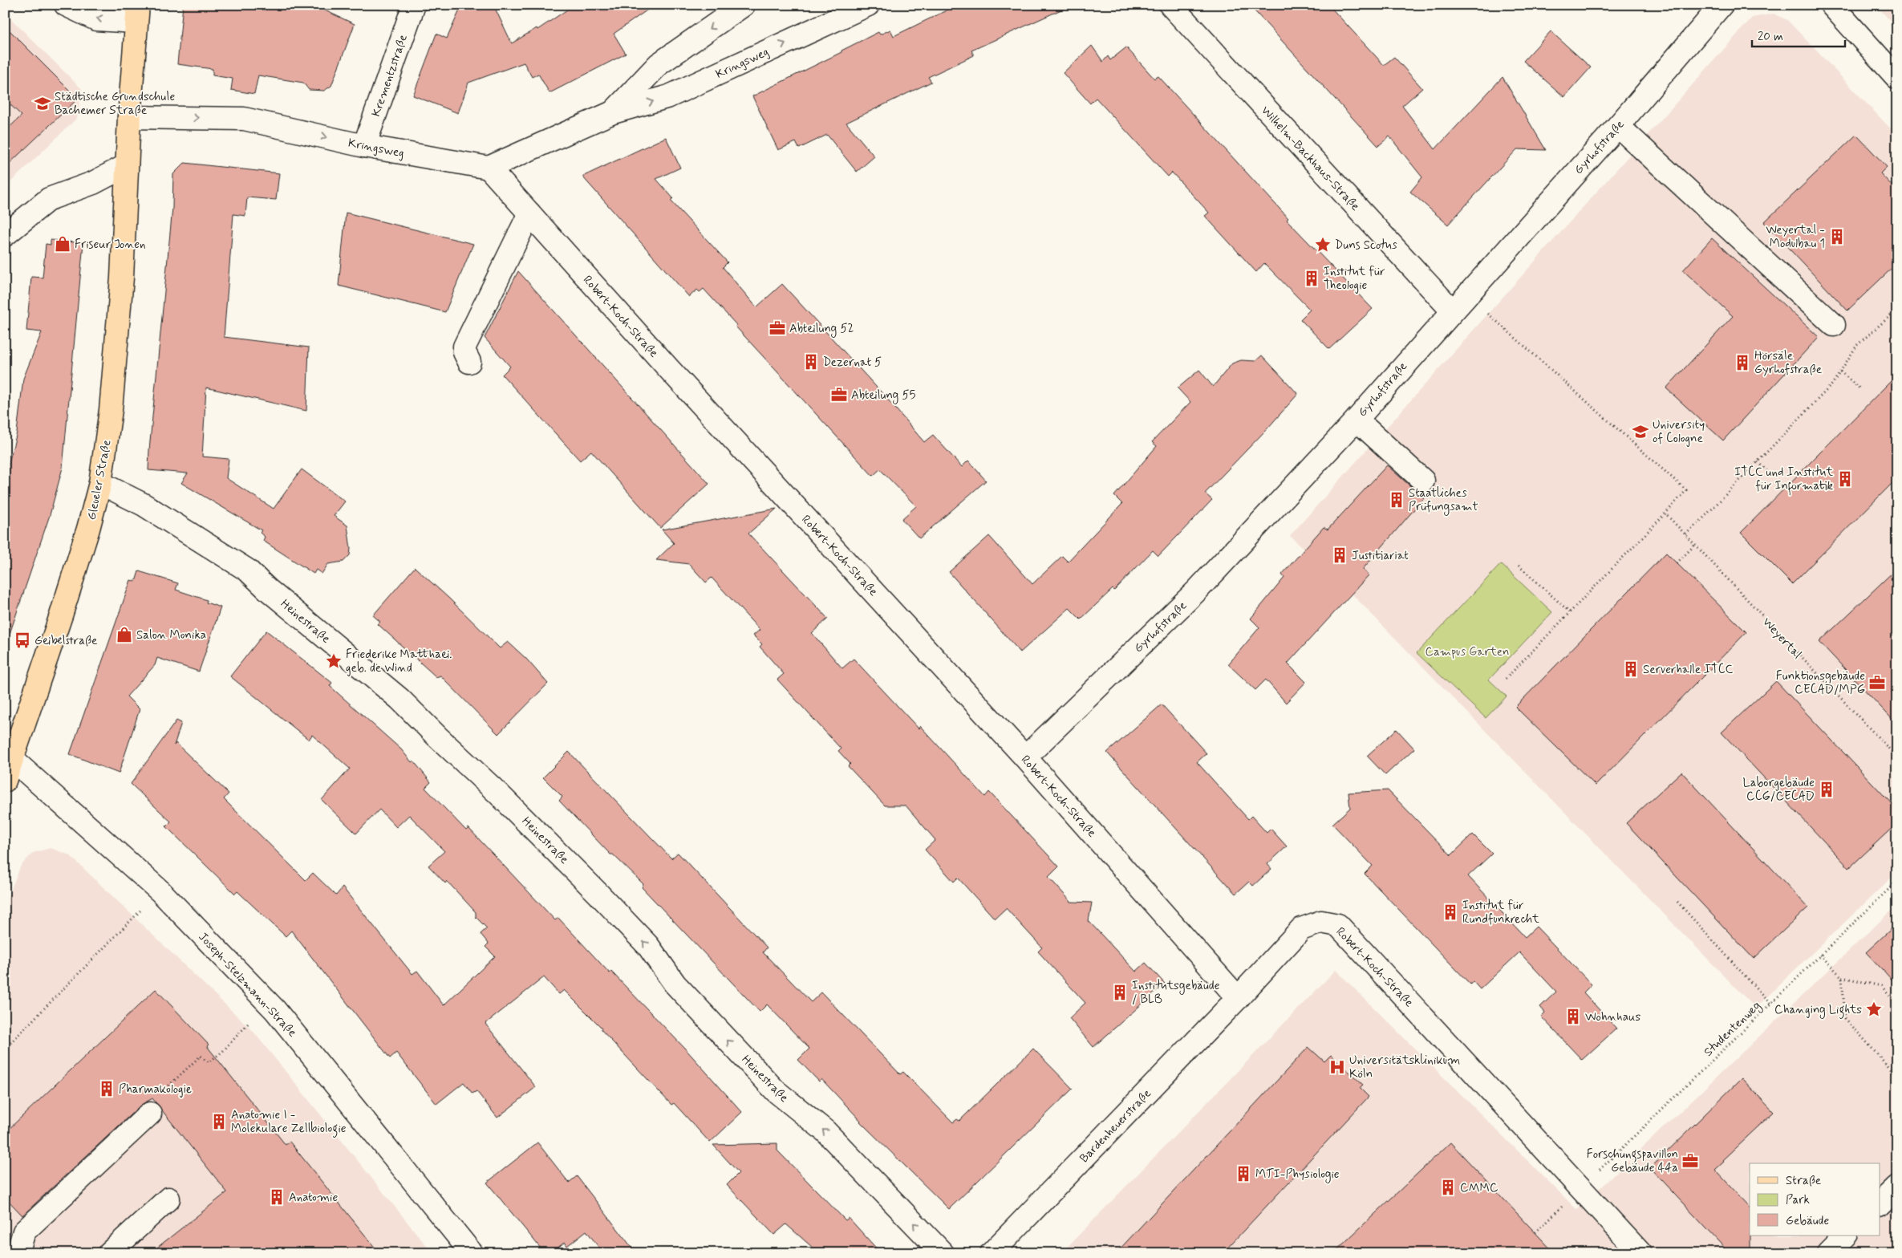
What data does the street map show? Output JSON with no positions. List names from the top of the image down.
{
  "streets": {
    "main road": ["Gleueler Straße"],
    "street": [
      "Kringsweg",
      "Krementzstraße",
      "Gyrhofstraße",
      "Wilhelm-Backhaus-Straße",
      "Robert-Koch-Straße",
      "Heinestraße",
      "Joseph-Stelzmann-Straße",
      "Bardenheuerstraße"
    ],
    "path": ["Weyertal", "Studentenweg"]
  },
  "crossings": [
    ["Kringsweg", "Krementzstraße"],
    ["Kringsweg", "Robert-Koch-Straße"],
    ["Kringsweg", "Gleueler Straße"],
    ["Gyrhofstraße", "Wilhelm-Backhaus-Straße"],
    ["Gyrhofstraße", "Robert-Koch-Straße"],
    ["Robert-Koch-Straße", "Studentenweg"],
    ["Robert-Koch-Straße", "Bardenheuerstraße"],
    ["Gleueler Straße", "Heinestraße"],
    ["Gleueler Straße", "Joseph-Stelzmann-Straße"]
  ],
  "one_way": ["Heinestraße"],
  "parks": ["Campus Garten"],
  "places": {
    "school or university": ["Städtische Grundschule Bachemer Straße", "University of Cologne"],
    "building": [
      "Weyertal - Modulbau 1",
      "Institut für Theologie",
      "Dezernat 5",
      "Hörsäle Gyrhofstraße",
      "ITCC und Institut für Informatik",
      "Staatliches Prüfungsamt",
      "Justitiariat",
      "Serverhalle ITCC",
      "Laborgebäude CCG/CECAD",
      "Institut für Rundfunkrecht",
      "Institutsgebäude / BLB",
      "Wohnhaus",
      "Pharmakologie",
      "Anatomie I - Molekulare Zellbiologie",
      "MTI-Physiologie",
      "CMMC",
      "Anatomie"
    ],
    "shop": ["Friseur Jonen", "Salon Monika"],
    "place": ["Duns Scotus", "Friederike Matthaei. geb. de Wind", "Changing Lights"],
    "office": [
      "Abteilung 52",
      "Abteilung 55",
      "Funktionsgebäude CECAD/MPG",
      "Forschungspavillon Gebäude 44a"
    ],
    "bus stop": ["Geibelstraße"],
    "hospital": ["Universitätsklinikum Köln"]
  },
  "legend": ["Straße", "Park", "Gebäude"],
  "scale_bar": "20 m"
}
